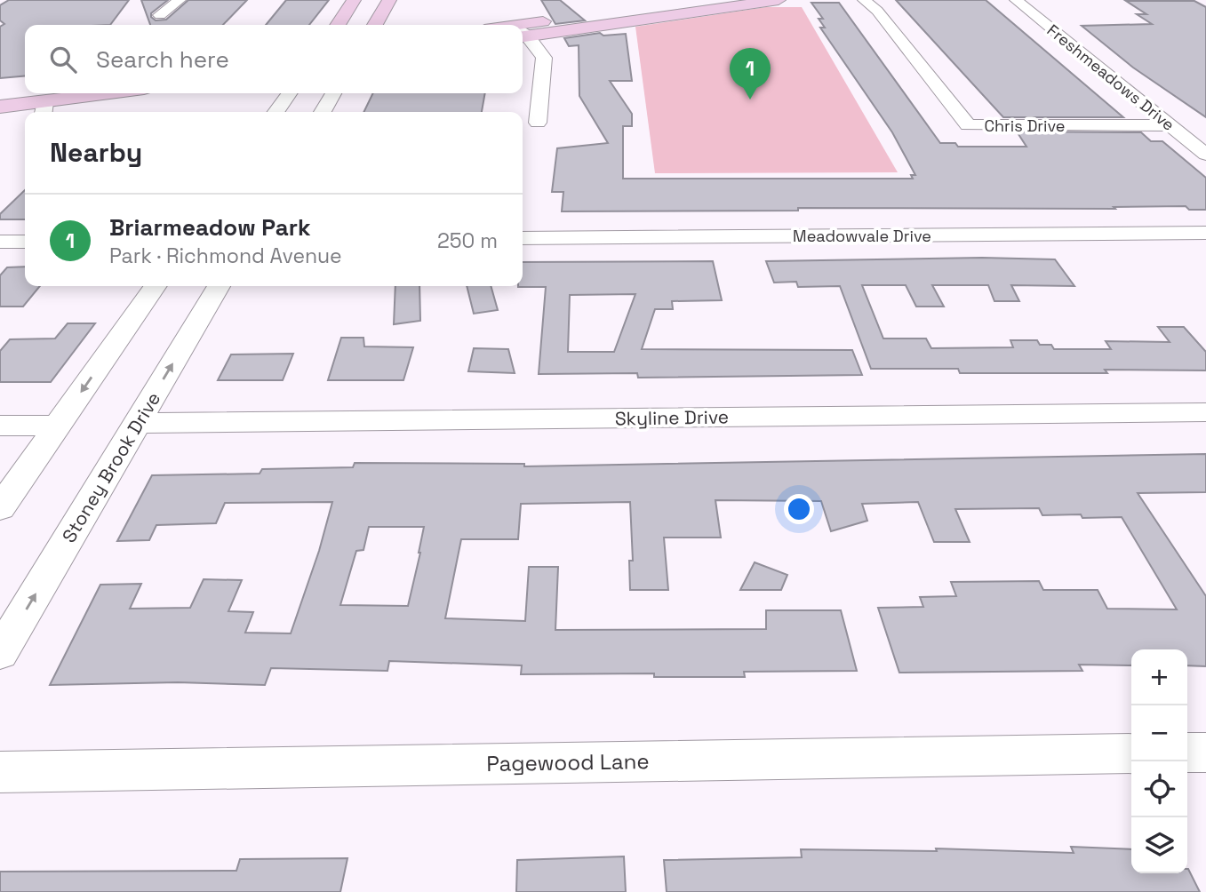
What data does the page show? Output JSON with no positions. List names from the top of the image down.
{
  "streets": {
    "street": [
      "Freshmeadows Drive",
      "Chris Drive",
      "Meadowvale Drive",
      "Skyline Drive",
      "Stoney Brook Drive",
      "Pagewood Lane"
    ]
  },
  "crossings": [
    ["Freshmeadows Drive", "Chris Drive"],
    ["Skyline Drive", "Stoney Brook Drive"]
  ],
  "page": {
    "search": "Search here",
    "pins": "1",
    "heading": "Nearby",
    "list": [
      {
        "mark": "1",
        "name": "Briarmeadow Park",
        "note": "Park · Richmond Avenue",
        "value": "250 m"
      }
    ],
    "map_buttons": ["+", "−"]
  }
}
